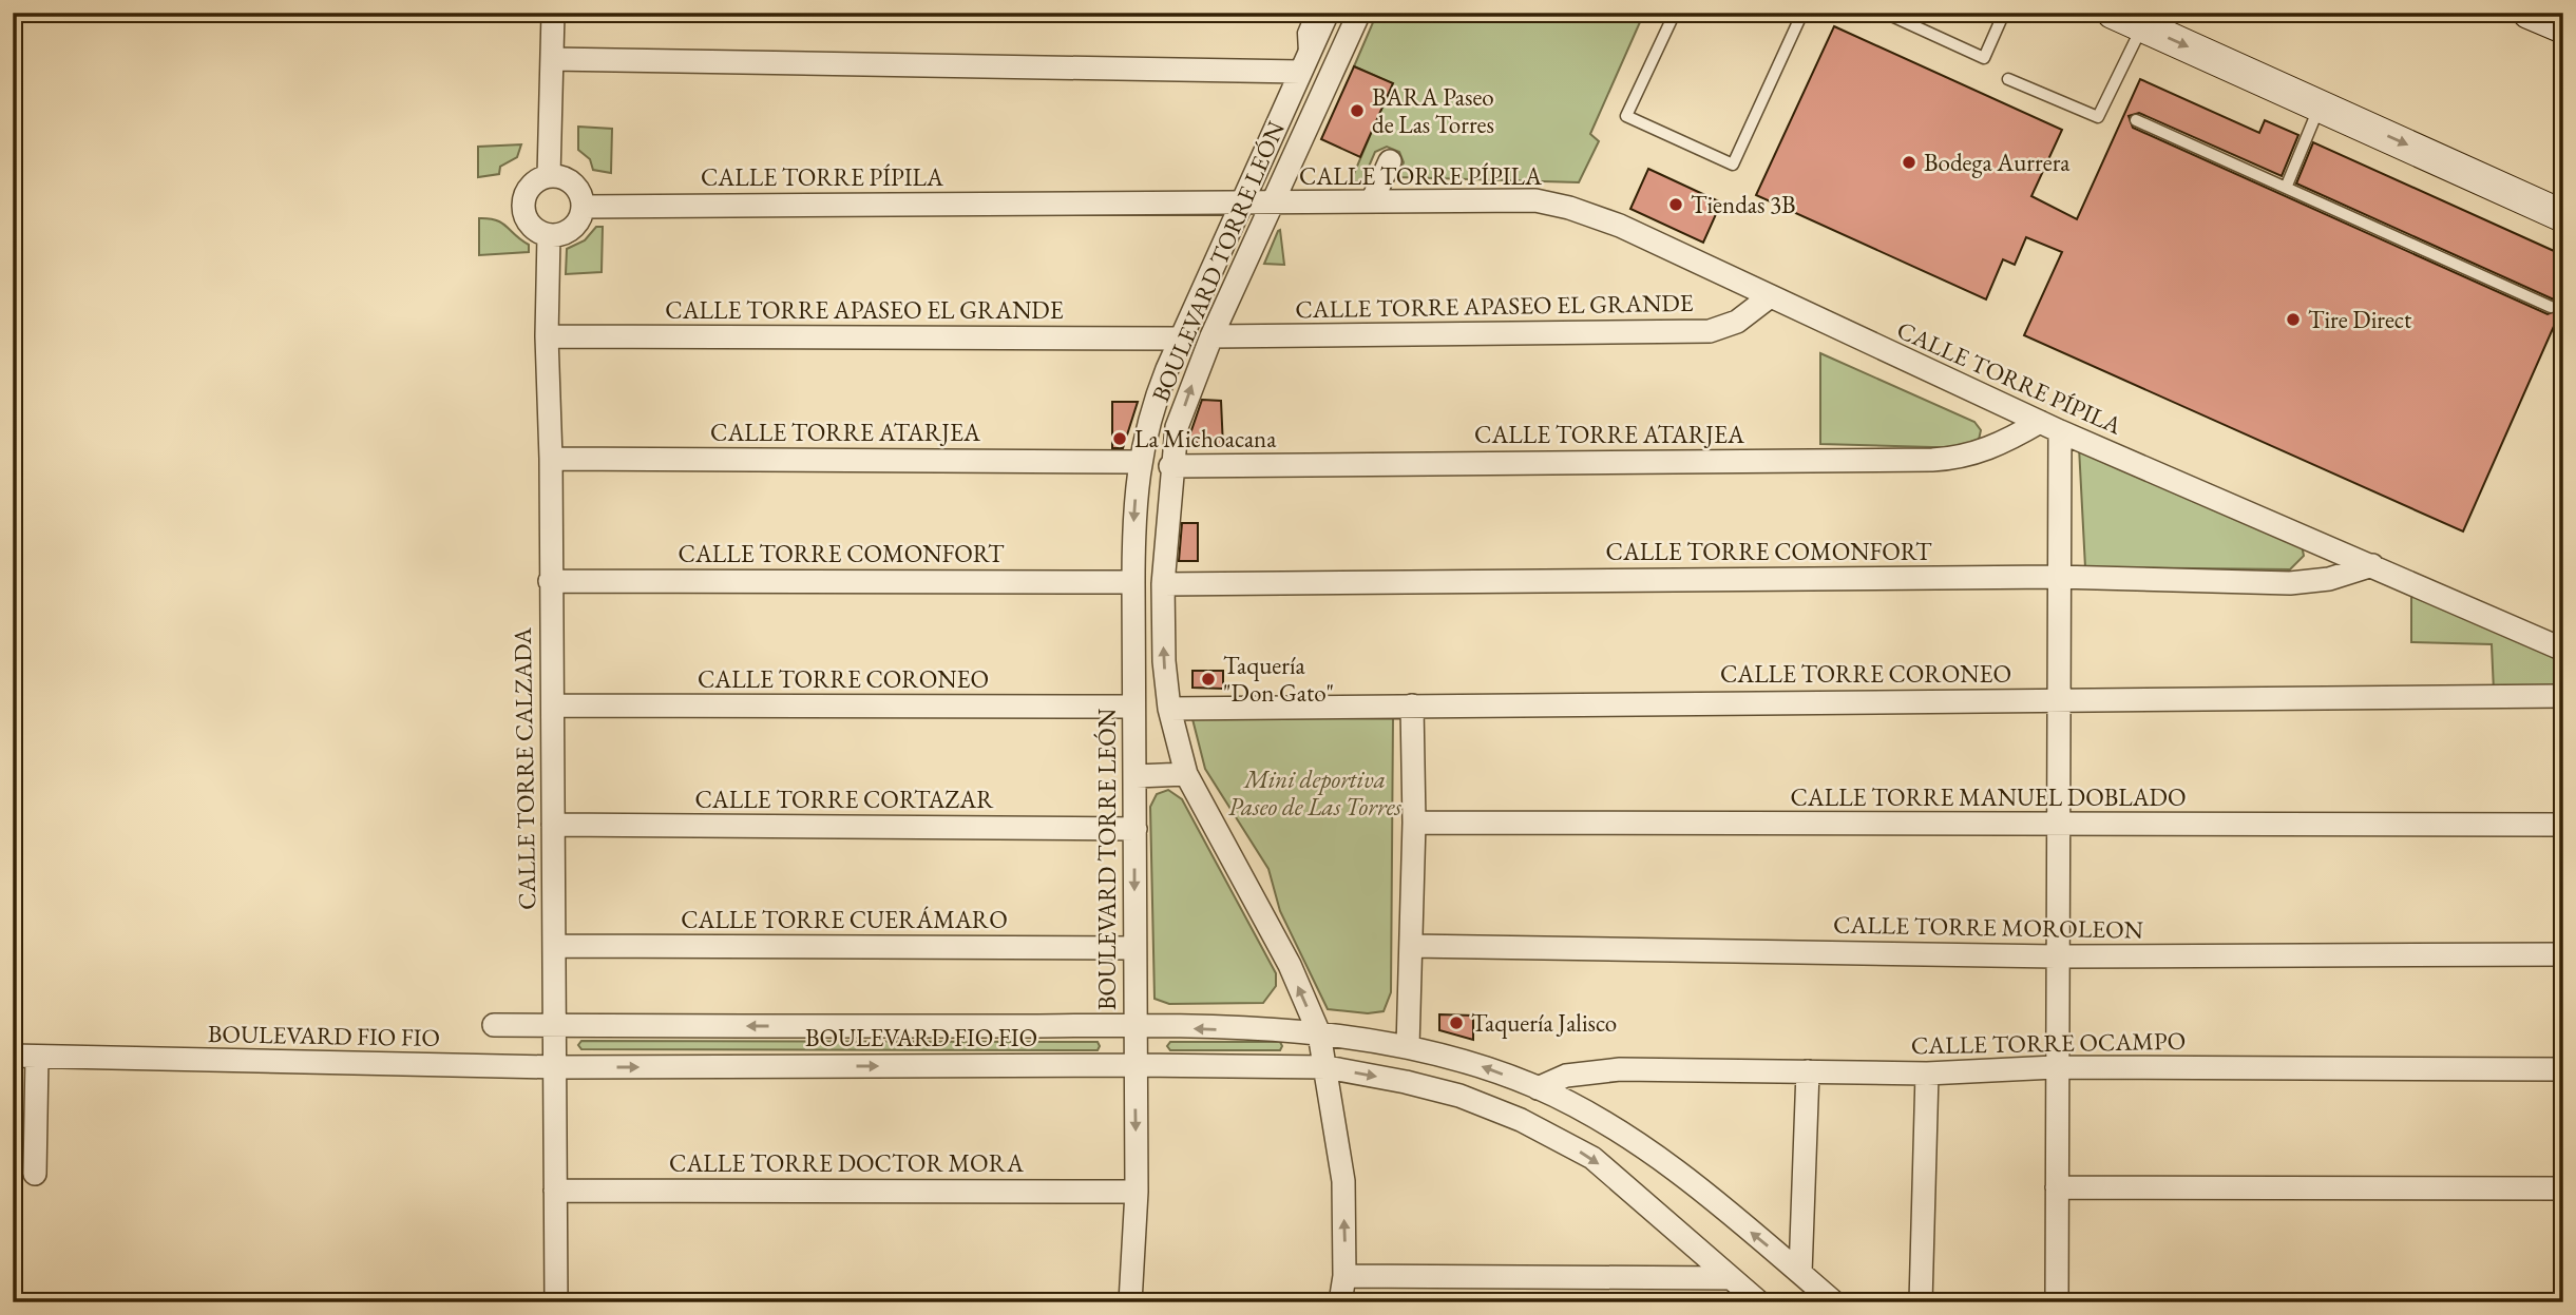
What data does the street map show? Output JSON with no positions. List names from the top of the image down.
{
  "streets": {
    "street": [
      "CALLE TORRE PÍPILA",
      "BOULEVARD TORRE LEÓN",
      "CALLE TORRE APASEO EL GRANDE",
      "CALLE TORRE ATARJEA",
      "CALLE TORRE COMONFORT",
      "CALLE TORRE CORONEO",
      "CALLE TORRE CALZADA",
      "CALLE TORRE MANUEL DOBLADO",
      "CALLE TORRE CORTAZAR",
      "CALLE TORRE CUERÁMARO",
      "CALLE TORRE MOROLEON",
      "BOULEVARD FIO FIO",
      "CALLE TORRE OCAMPO",
      "CALLE TORRE DOCTOR MORA"
    ]
  },
  "crossings": [
    ["CALLE TORRE PÍPILA", "BOULEVARD TORRE LEÓN"],
    ["CALLE TORRE PÍPILA", "CALLE TORRE APASEO EL GRANDE"],
    ["CALLE TORRE PÍPILA", "CALLE TORRE ATARJEA"],
    ["CALLE TORRE PÍPILA", "CALLE TORRE COMONFORT"],
    ["CALLE TORRE PÍPILA", "CALLE TORRE CALZADA"],
    ["BOULEVARD TORRE LEÓN", "CALLE TORRE APASEO EL GRANDE"],
    ["BOULEVARD TORRE LEÓN", "CALLE TORRE ATARJEA"],
    ["BOULEVARD TORRE LEÓN", "CALLE TORRE COMONFORT"],
    ["BOULEVARD TORRE LEÓN", "CALLE TORRE CORONEO"],
    ["BOULEVARD TORRE LEÓN", "CALLE TORRE CORTAZAR"],
    ["BOULEVARD TORRE LEÓN", "CALLE TORRE CUERÁMARO"],
    ["BOULEVARD TORRE LEÓN", "BOULEVARD FIO FIO"],
    ["BOULEVARD TORRE LEÓN", "CALLE TORRE DOCTOR MORA"],
    ["CALLE TORRE APASEO EL GRANDE", "CALLE TORRE CALZADA"],
    ["CALLE TORRE ATARJEA", "CALLE TORRE CALZADA"],
    ["CALLE TORRE COMONFORT", "CALLE TORRE CALZADA"],
    ["CALLE TORRE CORONEO", "CALLE TORRE CALZADA"],
    ["CALLE TORRE CALZADA", "CALLE TORRE CORTAZAR"],
    ["CALLE TORRE CALZADA", "CALLE TORRE CUERÁMARO"],
    ["CALLE TORRE CALZADA", "BOULEVARD FIO FIO"],
    ["CALLE TORRE CALZADA", "CALLE TORRE DOCTOR MORA"],
    ["BOULEVARD FIO FIO", "CALLE TORRE OCAMPO"]
  ],
  "parks": ["Mini deportiva Paseo de Las Torres"],
  "places": [
    "BARA Paseo de Las Torres",
    "Bodega Aurrera",
    "Tiendas 3B",
    "Tire Direct",
    "La Michoacana",
    "Taquería \"Don Gato\"",
    "Taquería Jalisco"
  ]
}
